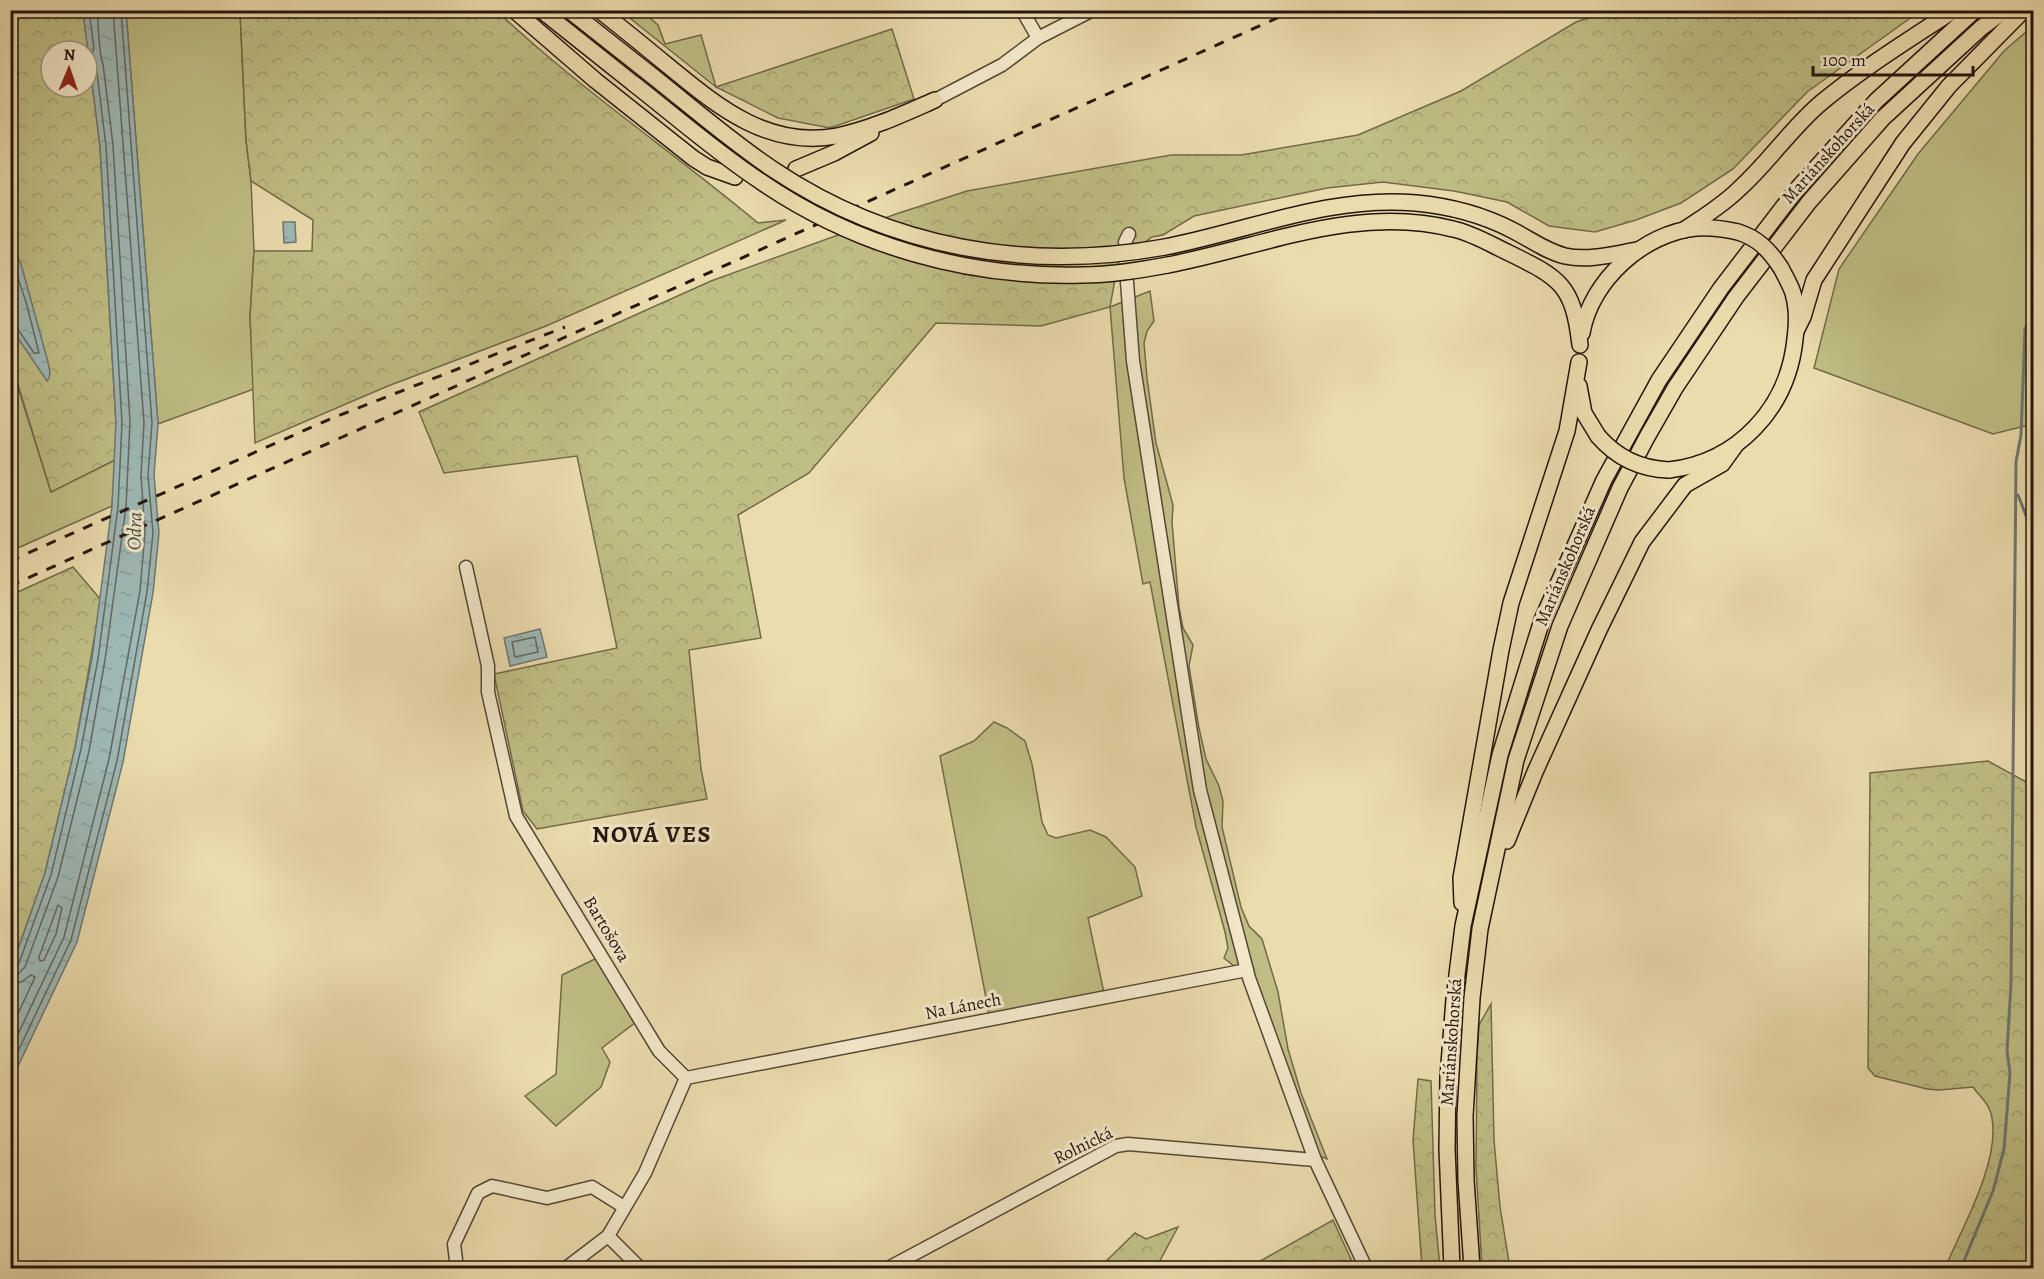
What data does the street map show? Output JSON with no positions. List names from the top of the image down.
{
  "streets": {
    "main road": ["Mariánskohorská"],
    "street": ["Bartošova", "Na Lánech", "Rolnická"]
  },
  "crossings": [
    ["Bartošova", "Na Lánech"]
  ],
  "districts": ["NOVÁ VES"],
  "water": ["Odra"],
  "scale_bar": "100 m",
  "north": "top"
}
